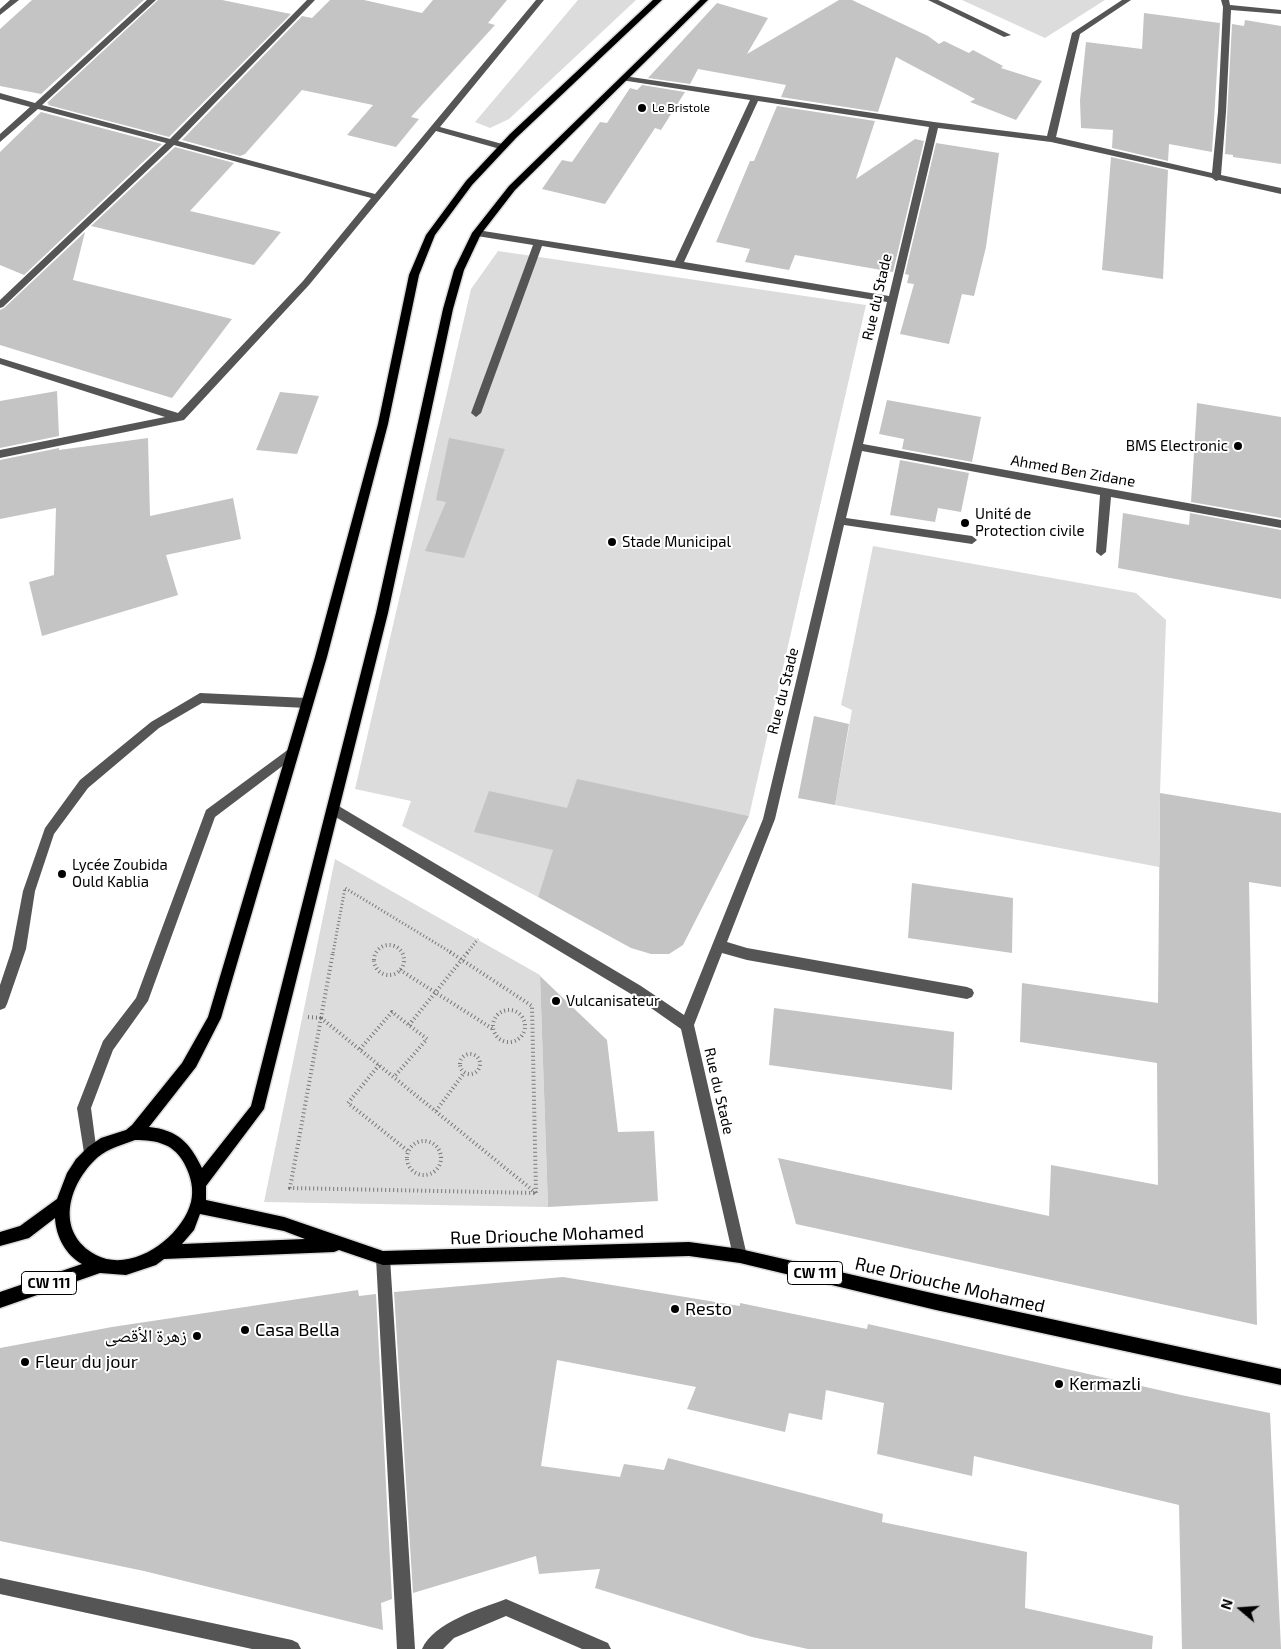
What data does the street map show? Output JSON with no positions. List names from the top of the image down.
{
  "streets": {
    "main road": ["Rue Driouche Mohamed", "CW 111"],
    "street": ["Rue du Stade", "Ahmed Ben Zidane"]
  },
  "crossings": [
    ["Rue du Stade", "Ahmed Ben Zidane"],
    ["Rue du Stade", "Rue Driouche Mohamed"],
    ["Rue Driouche Mohamed", "CW 111"]
  ],
  "places": [
    "Le Bristole",
    "BMS Electronic",
    "Unité de Protection civile",
    "Stade Municipal",
    "Lycée Zoubida Ould Kablia",
    "Vulcanisateur",
    "Resto",
    "Casa Bella",
    "زهرة الأقصى",
    "Fleur du jour",
    "Kermazli"
  ],
  "north": "left"
}
